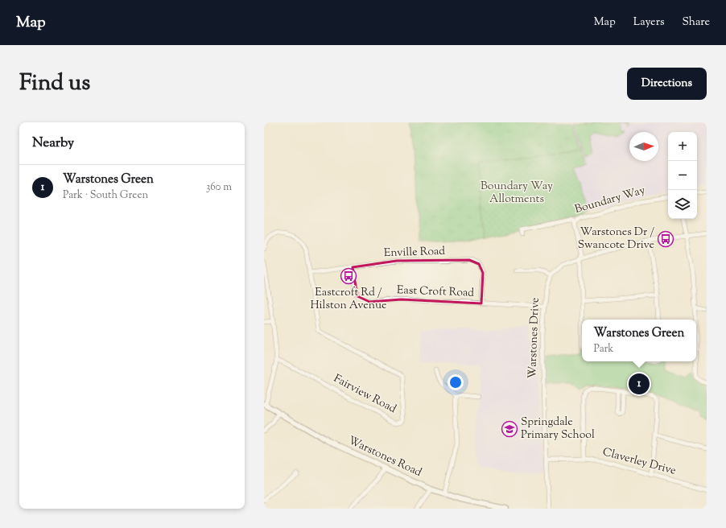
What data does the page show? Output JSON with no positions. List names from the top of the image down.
{
  "streets": {
    "street": [
      "Boundary Way",
      "Enville Road",
      "East Croft Road",
      "Warstones Drive",
      "Fairview Road",
      "Warstones Road",
      "Claverley Drive"
    ]
  },
  "crossings": [
    ["Enville Road", "East Croft Road"],
    ["Enville Road", "Fairview Road"],
    ["East Croft Road", "Warstones Drive"],
    ["Warstones Drive", "Claverley Drive"]
  ],
  "parks": ["Boundary Way Allotments"],
  "places": {
    "bus stop": ["Warstones Dr / Swancote Drive", "Eastcroft Rd / Hilston Avenue"],
    "school or university": ["Springdale Primary School"]
  },
  "north": "right",
  "page": {
    "header": "Map",
    "nav": ["Map", "Layers", "Share"],
    "title": "Find us",
    "buttons": "Directions",
    "heading": "Nearby",
    "map_buttons": ["+", "−"],
    "list": [
      {
        "mark": "1",
        "name": "Warstones Green",
        "note": "Park · South Green",
        "value": "360 m"
      }
    ],
    "popup": ["Warstones Green", "Park"],
    "pins": "1"
  }
}
